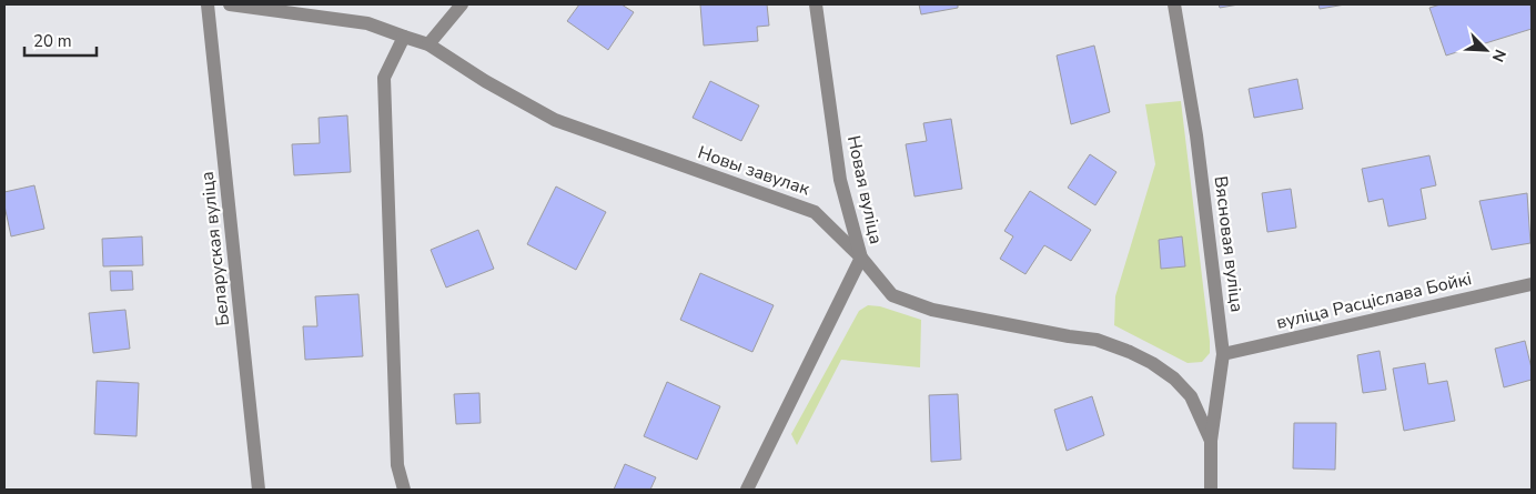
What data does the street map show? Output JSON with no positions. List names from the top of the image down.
{
  "streets": {
    "street": [
      "Новы завулак",
      "Новая вуліца",
      "Вясновая вуліца",
      "Беларуская вуліца",
      "вуліца Расціслава Бойкі"
    ]
  },
  "crossings": [
    ["Новы завулак", "Новая вуліца"],
    ["Новы завулак", "Вясновая вуліца"],
    ["Вясновая вуліца", "вуліца Расціслава Бойкі"]
  ],
  "scale_bar": "20 m",
  "north": "bottom right"
}
